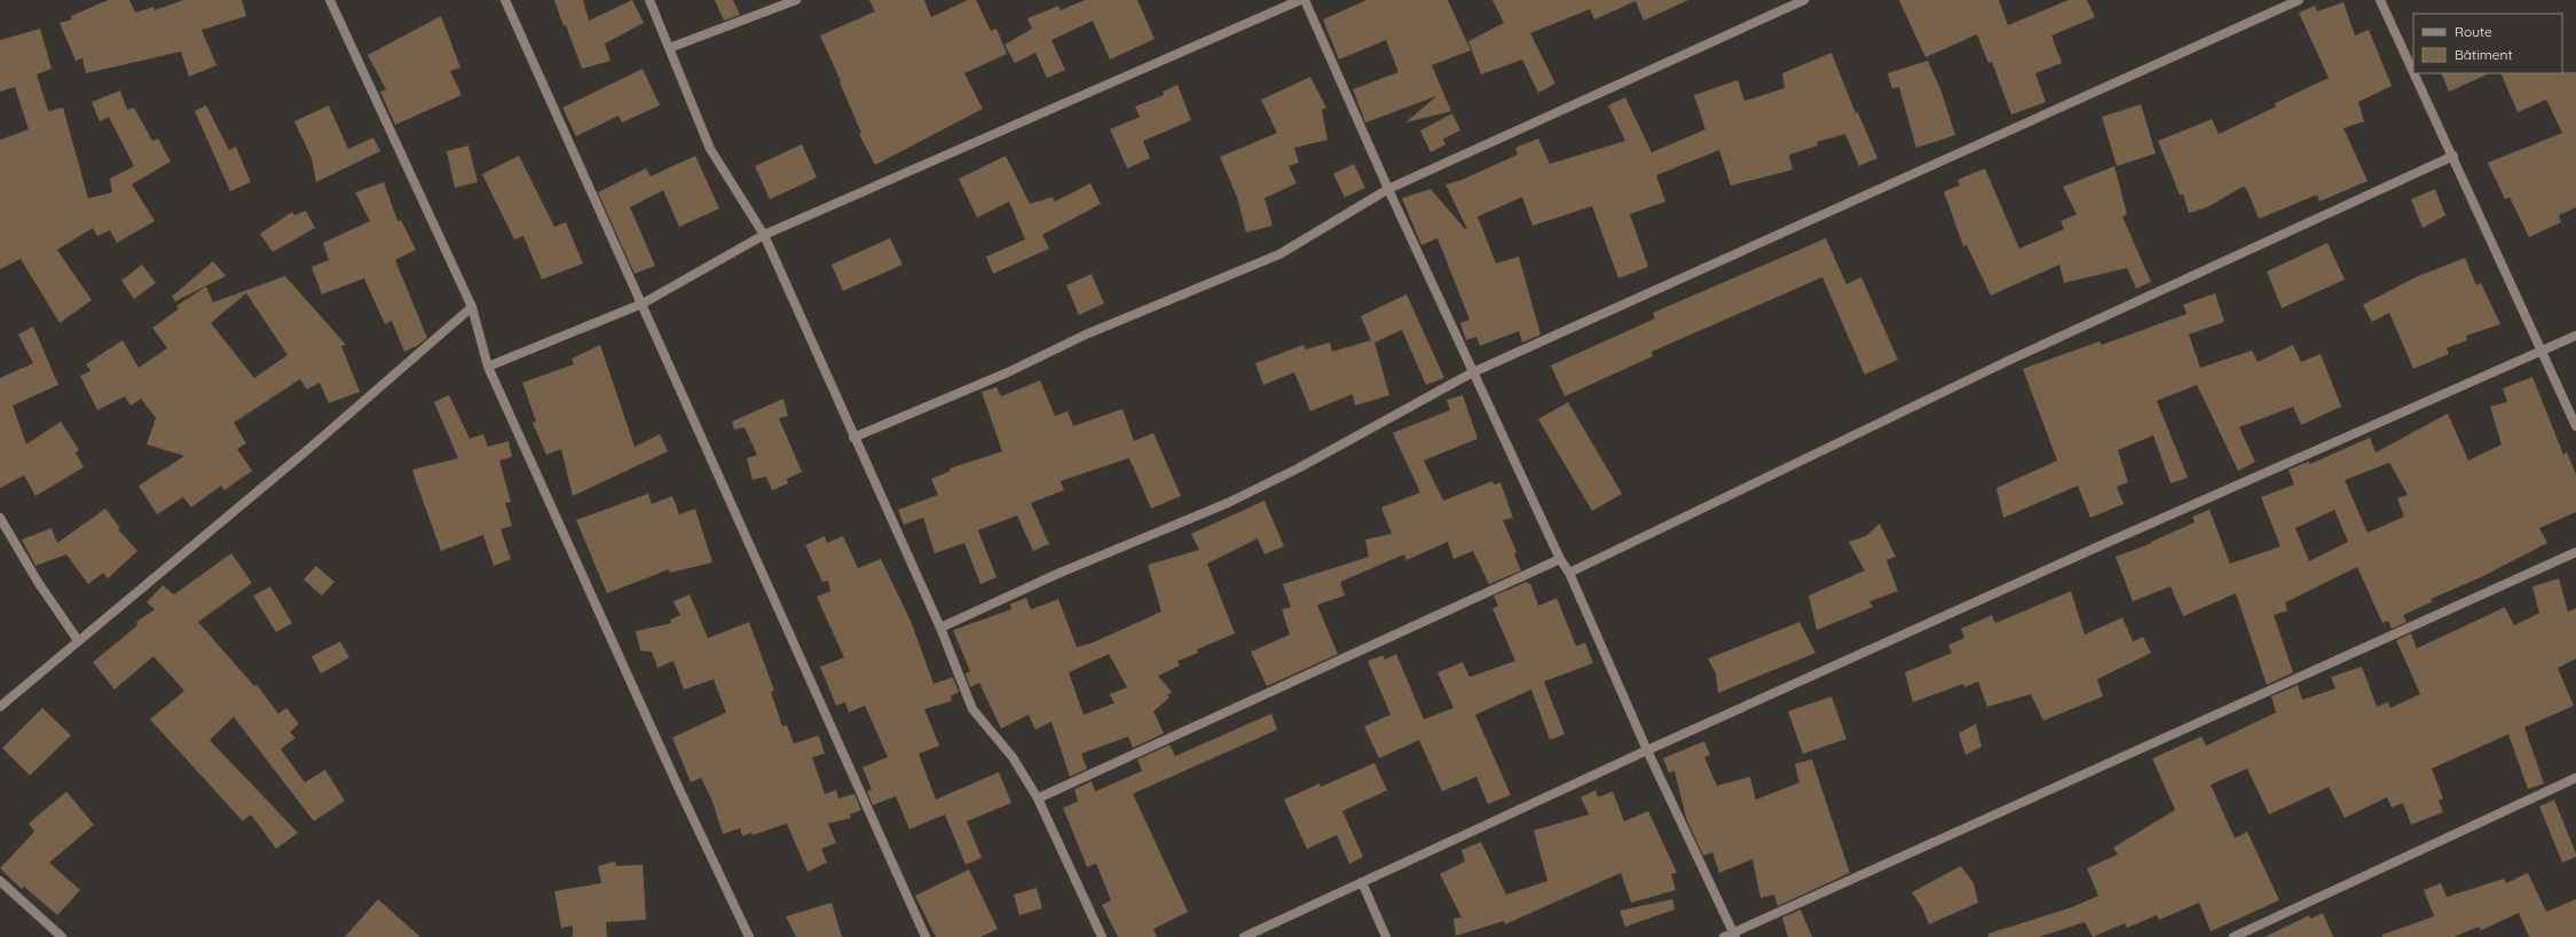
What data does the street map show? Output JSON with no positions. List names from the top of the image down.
{
  "legend": ["Route", "Bâtiment"]
}
